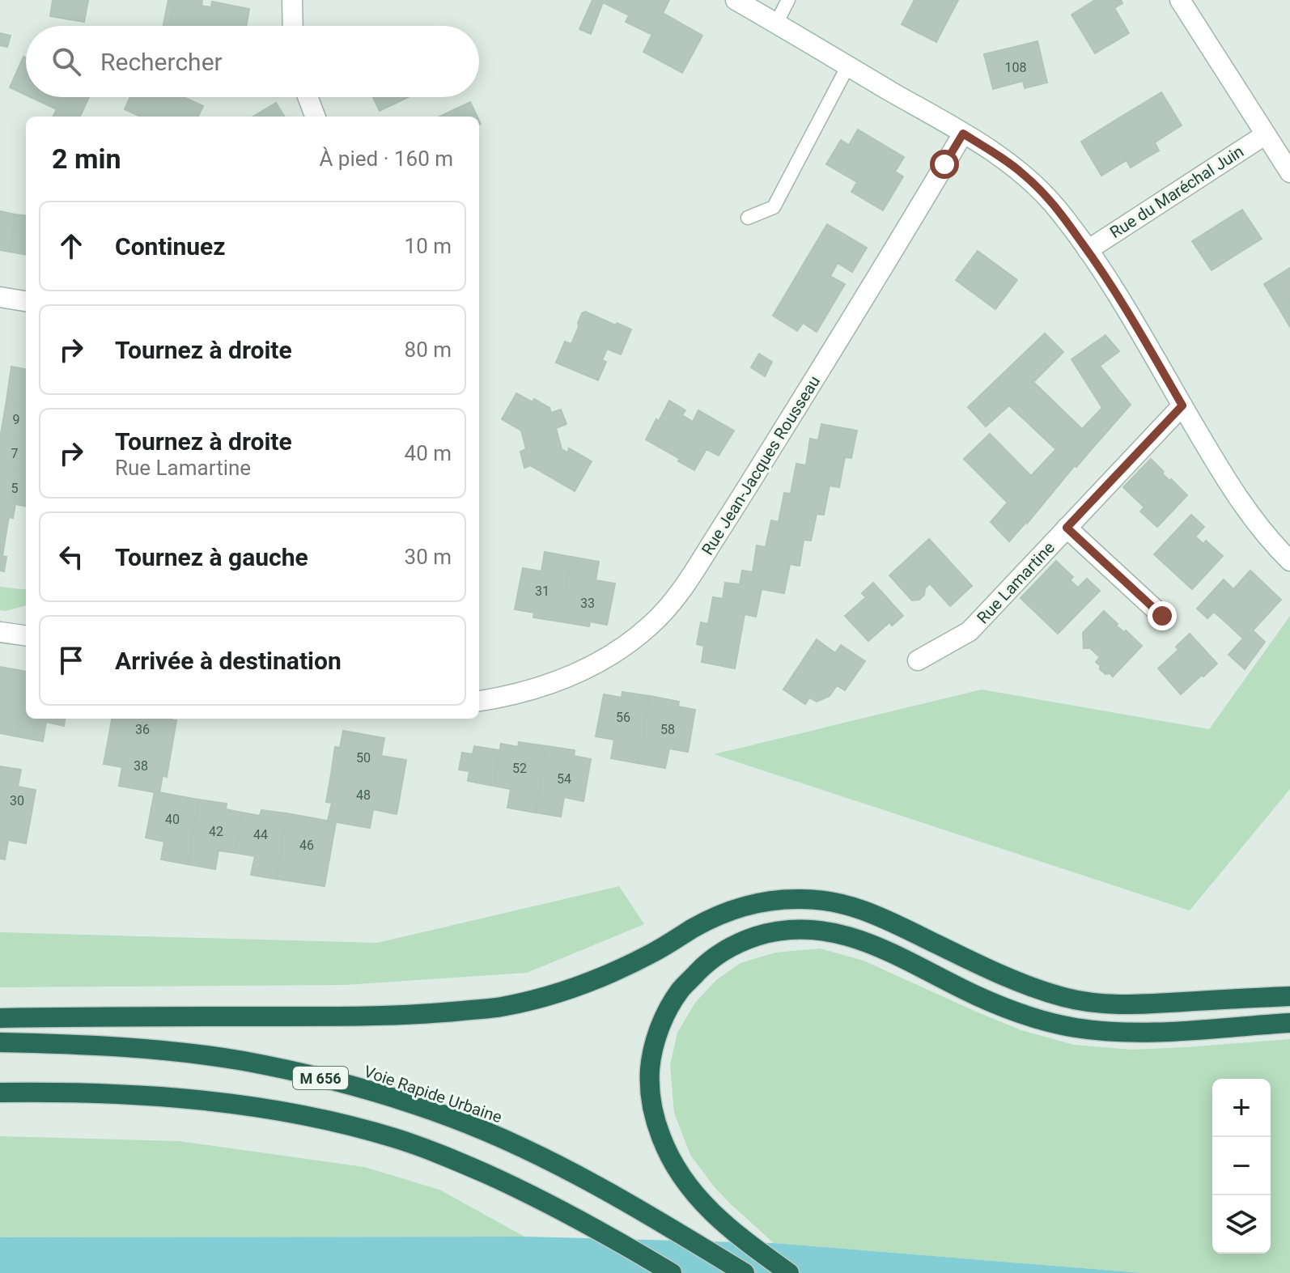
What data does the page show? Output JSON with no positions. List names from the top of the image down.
{
  "streets": {
    "highway": ["M 656", "Voie Rapide Urbaine"],
    "street": ["Rue du Maréchal Juin", "Rue Jean-Jacques Rousseau", "Rue Lamartine"]
  },
  "house_numbers": [
    "108",
    "9",
    "7",
    "5",
    "31",
    "33",
    "56",
    "36",
    "58",
    "50",
    "38",
    "52",
    "54",
    "48",
    "30",
    "40",
    "42",
    "44",
    "46"
  ],
  "page": {
    "search": "Rechercher",
    "heading": ["2 min", "À pied · 160 m"],
    "list": [
      ["Continuez", "10 m"],
      ["Tournez à droite", "80 m"],
      ["Tournez à droite", "Rue Lamartine", "40 m"],
      ["Tournez à gauche", "30 m"],
      "Arrivée à destination"
    ],
    "map_buttons": ["+", "−"]
  }
}
